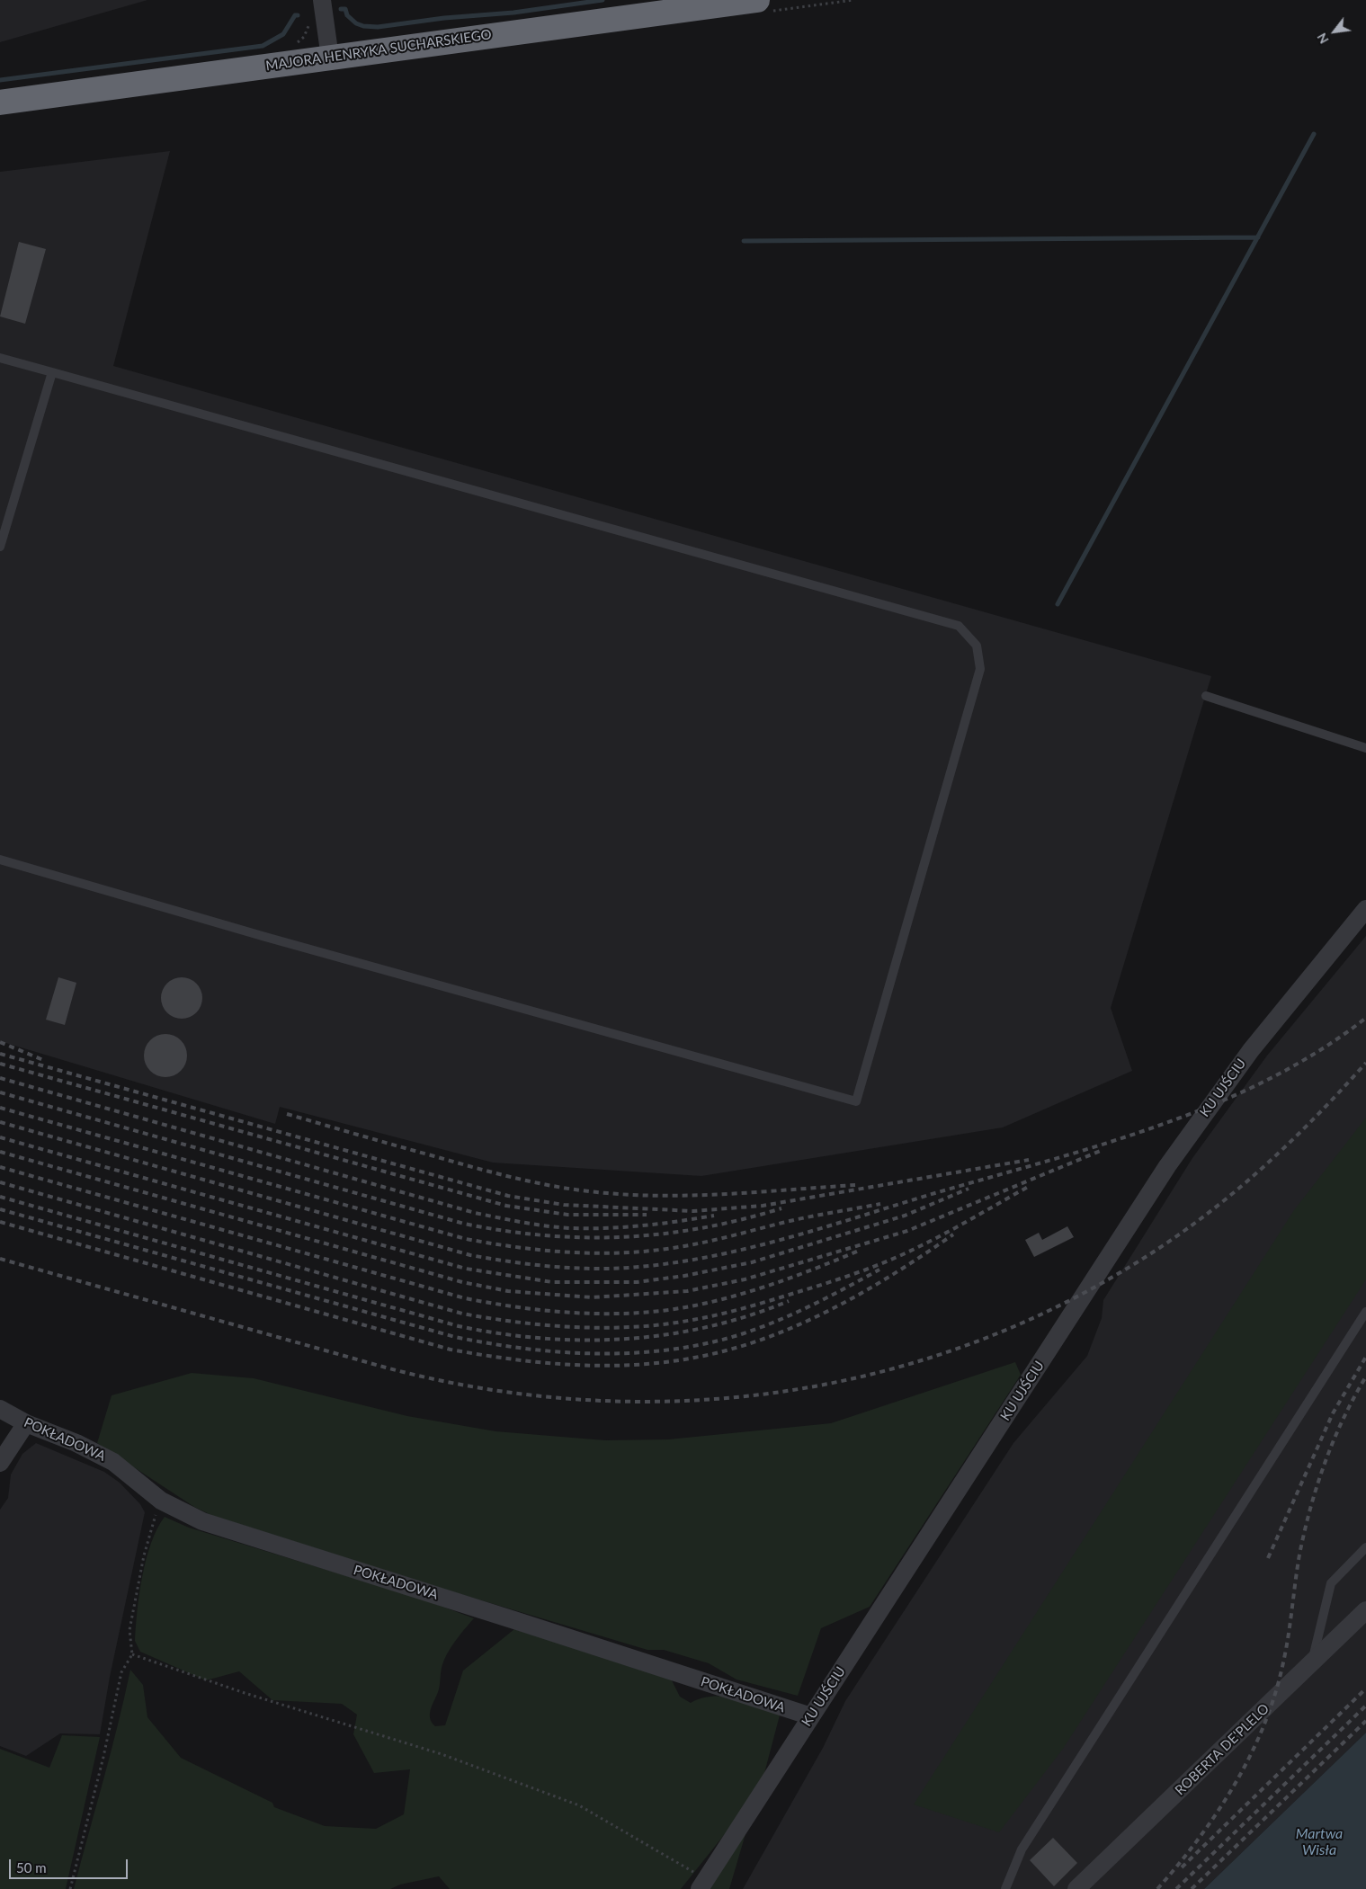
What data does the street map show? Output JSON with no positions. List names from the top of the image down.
{
  "streets": {
    "highway": ["MAJORA HENRYKA SUCHARSKIEGO"],
    "street": ["KU UJŚCIU", "POKŁADOWA", "ROBERTA DE'PLELO"]
  },
  "crossings": [
    ["KU UJŚCIU", "POKŁADOWA"]
  ],
  "water": ["Martwa Wisła"],
  "scale_bar": "50 m",
  "north": "bottom left"
}
